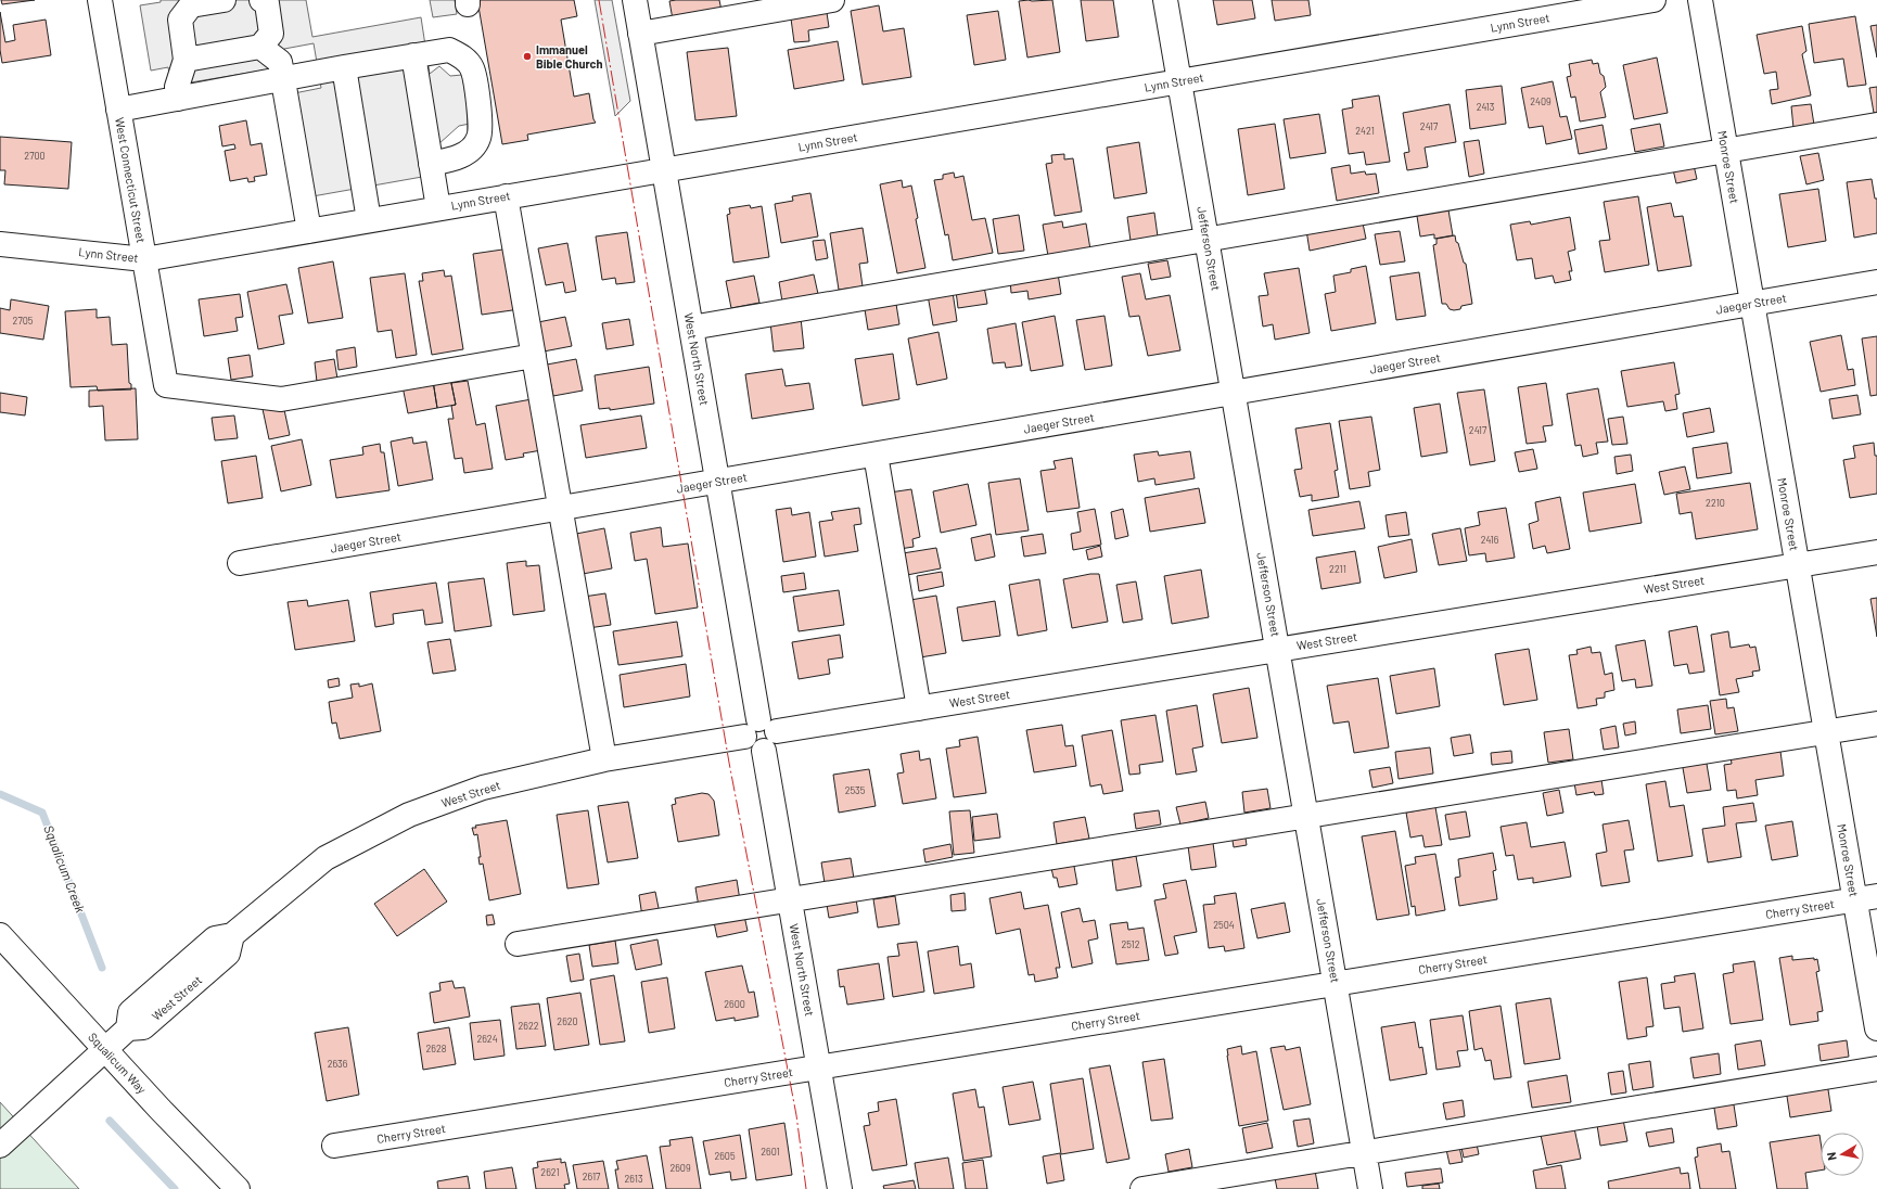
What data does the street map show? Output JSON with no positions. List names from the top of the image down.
{
  "streets": {
    "street": [
      "Lynn Street",
      "Monroe Street",
      "West Connecticut Street",
      "Jefferson Street",
      "Jaeger Street",
      "West North Street",
      "West Street",
      "Cherry Street",
      "Squalicum Way"
    ]
  },
  "crossings": [
    ["Lynn Street", "West Connecticut Street"],
    ["Lynn Street", "Jefferson Street"],
    ["Lynn Street", "West North Street"],
    ["Monroe Street", "Jaeger Street"],
    ["Monroe Street", "West Street"],
    ["Monroe Street", "Cherry Street"],
    ["Jefferson Street", "Jaeger Street"],
    ["Jefferson Street", "West Street"],
    ["Jefferson Street", "Cherry Street"],
    ["Jaeger Street", "West North Street"],
    ["West North Street", "West Street"],
    ["West North Street", "Cherry Street"],
    ["West Street", "Squalicum Way"]
  ],
  "water": ["Squalicum Creek"],
  "places": ["Immanuel Bible Church"],
  "house_numbers": [
    "2409",
    "2413",
    "2417",
    "2421",
    "2700",
    "2705",
    "2417",
    "2210",
    "2416",
    "2211",
    "2535",
    "2504",
    "2512",
    "2600",
    "2620",
    "2622",
    "2624",
    "2628",
    "2636",
    "2601",
    "2605",
    "2609",
    "2621",
    "2617",
    "2613"
  ],
  "north": "left"
}
